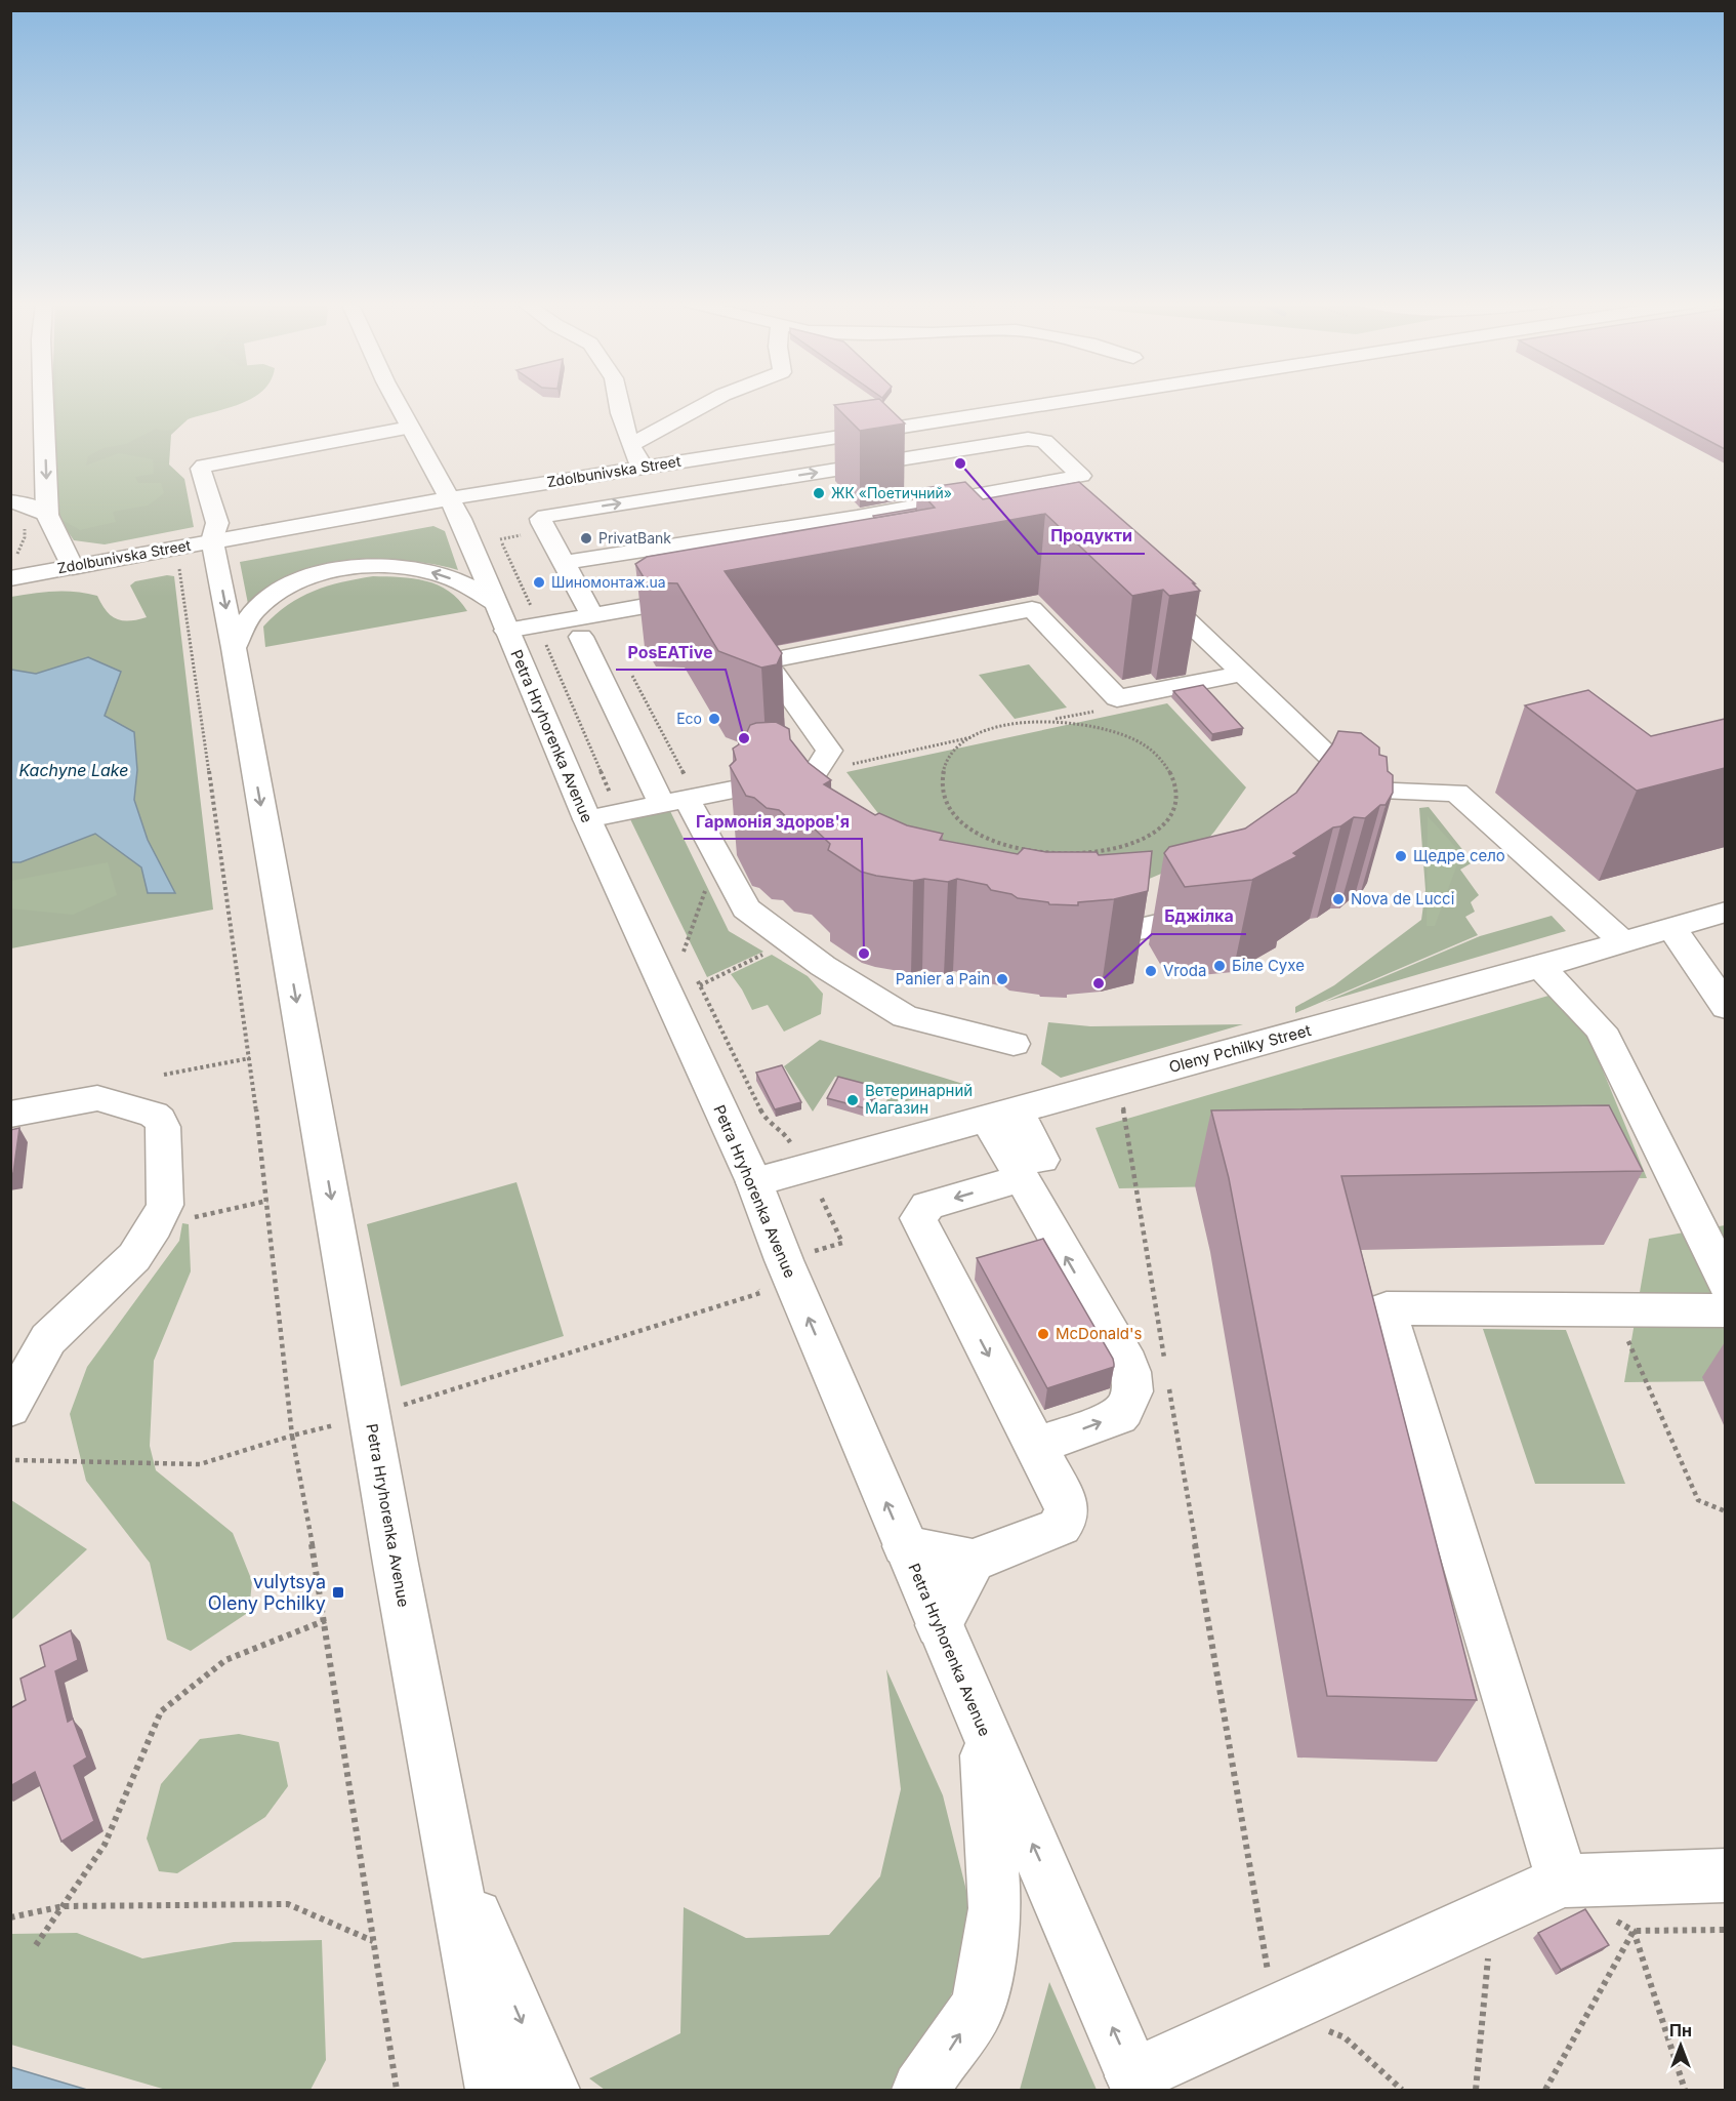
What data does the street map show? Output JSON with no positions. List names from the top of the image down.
{
  "streets": {
    "main road": ["Zdolbunivska Street", "Petra Hryhorenka Avenue", "Oleny Pchilky Street"]
  },
  "crossings": [
    ["Zdolbunivska Street", "Petra Hryhorenka Avenue"],
    ["Petra Hryhorenka Avenue", "Oleny Pchilky Street"]
  ],
  "water": ["Kachyne Lake"],
  "places": {
    "other": [
      "Продукти",
      "ЖК «Поетичний»",
      "PrivatBank",
      "Шиномонтаж.ua",
      "Eco",
      "PosEATive",
      "Щедре село",
      "Nova de Lucci",
      "Гармонія здоров'я",
      "Біле Сухе",
      "Vroda",
      "Panier a Pain",
      "Бджілка",
      "Ветеринарний Магазин",
      "McDonald's"
    ],
    "transit": ["vulytsya Oleny Pchilky"]
  },
  "north": "top"
}
